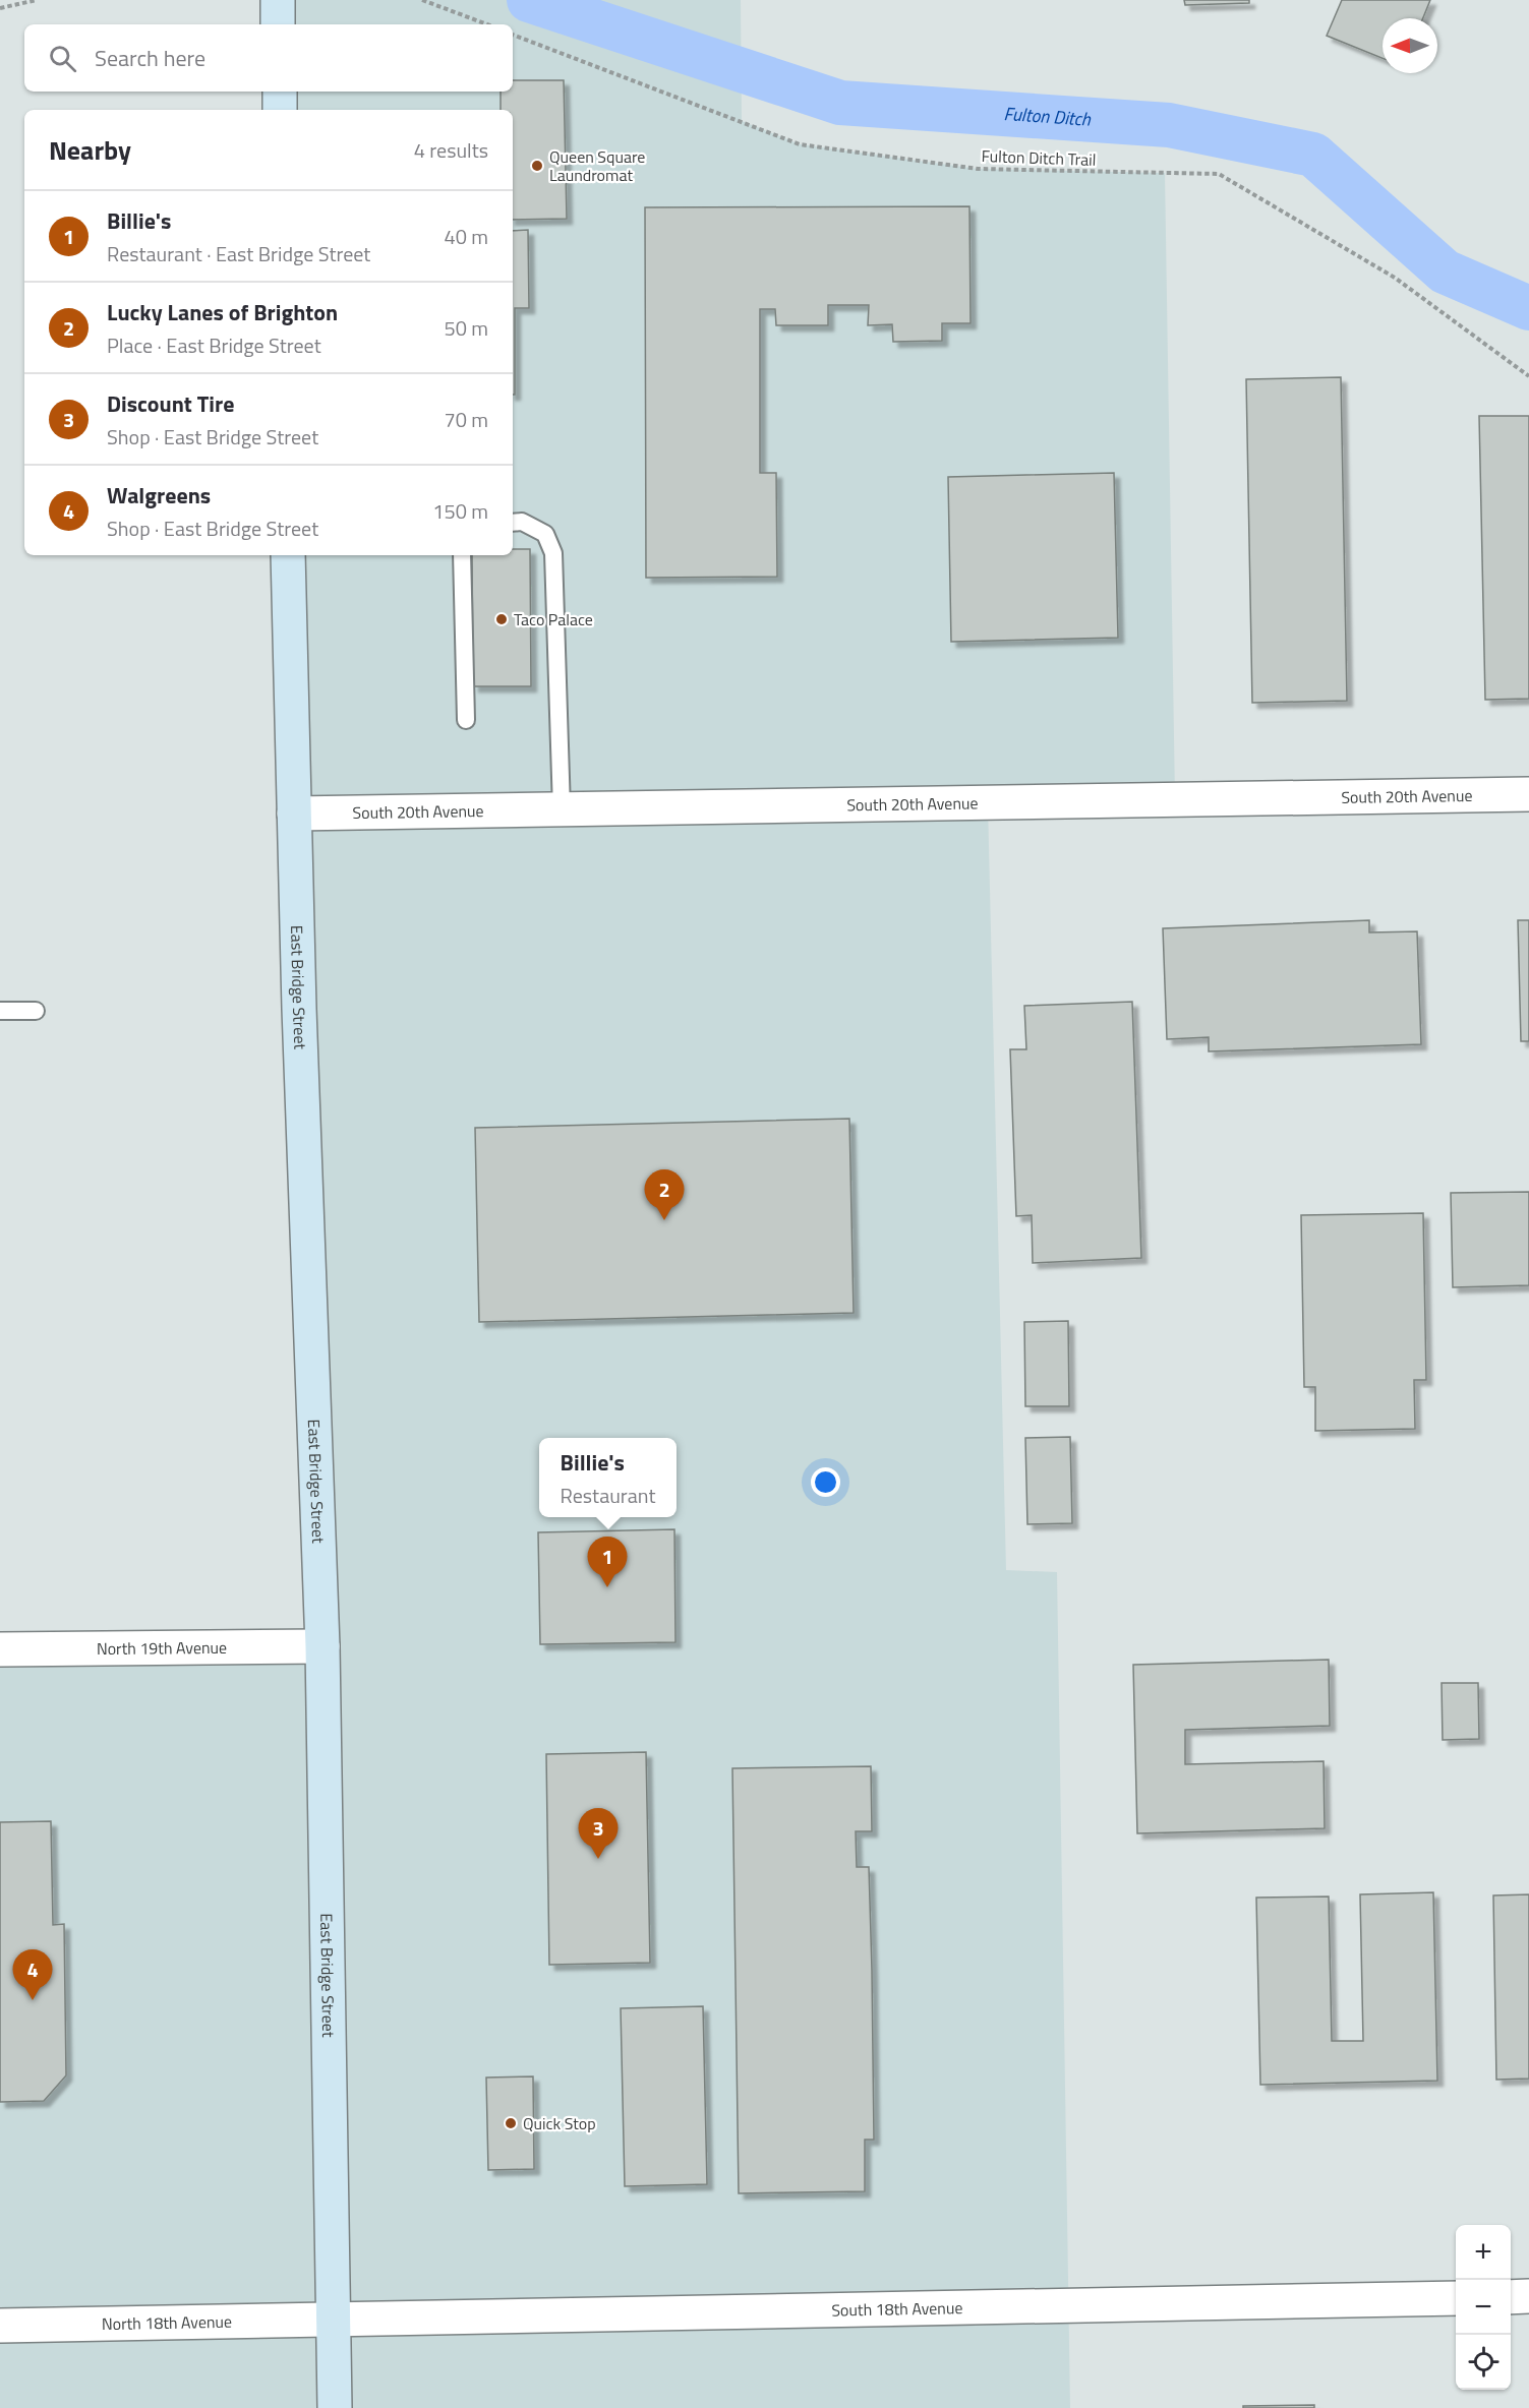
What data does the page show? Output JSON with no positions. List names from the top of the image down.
{
  "streets": {
    "main road": ["East Bridge Street"],
    "street": [
      "South 20th Avenue",
      "North 19th Avenue",
      "South 18th Avenue",
      "North 18th Avenue"
    ],
    "path": ["Fulton Ditch Trail"]
  },
  "crossings": [
    ["South 20th Avenue", "East Bridge Street"],
    ["East Bridge Street", "North 19th Avenue"],
    ["East Bridge Street", "South 18th Avenue"],
    ["East Bridge Street", "North 18th Avenue"],
    ["South 18th Avenue", "North 18th Avenue"]
  ],
  "water": ["Fulton Ditch"],
  "places": ["Queen Square Laundromat", "Taco Palace", "Quick Stop"],
  "north": "left",
  "page": {
    "search": "Search here",
    "heading": ["Nearby", "4 results"],
    "list": [
      {
        "mark": "1",
        "name": "Billie's",
        "note": "Restaurant · East Bridge Street",
        "value": "40 m"
      },
      {
        "mark": "2",
        "name": "Lucky Lanes of Brighton",
        "note": "Place · East Bridge Street",
        "value": "50 m"
      },
      {
        "mark": "3",
        "name": "Discount Tire",
        "note": "Shop · East Bridge Street",
        "value": "70 m"
      },
      {
        "mark": "4",
        "name": "Walgreens",
        "note": "Shop · East Bridge Street",
        "value": "150 m"
      }
    ],
    "pins": [
      "2",
      "1",
      "3",
      "4"
    ],
    "popup": ["Billie's", "Restaurant"],
    "map_buttons": ["+", "−"]
  }
}
